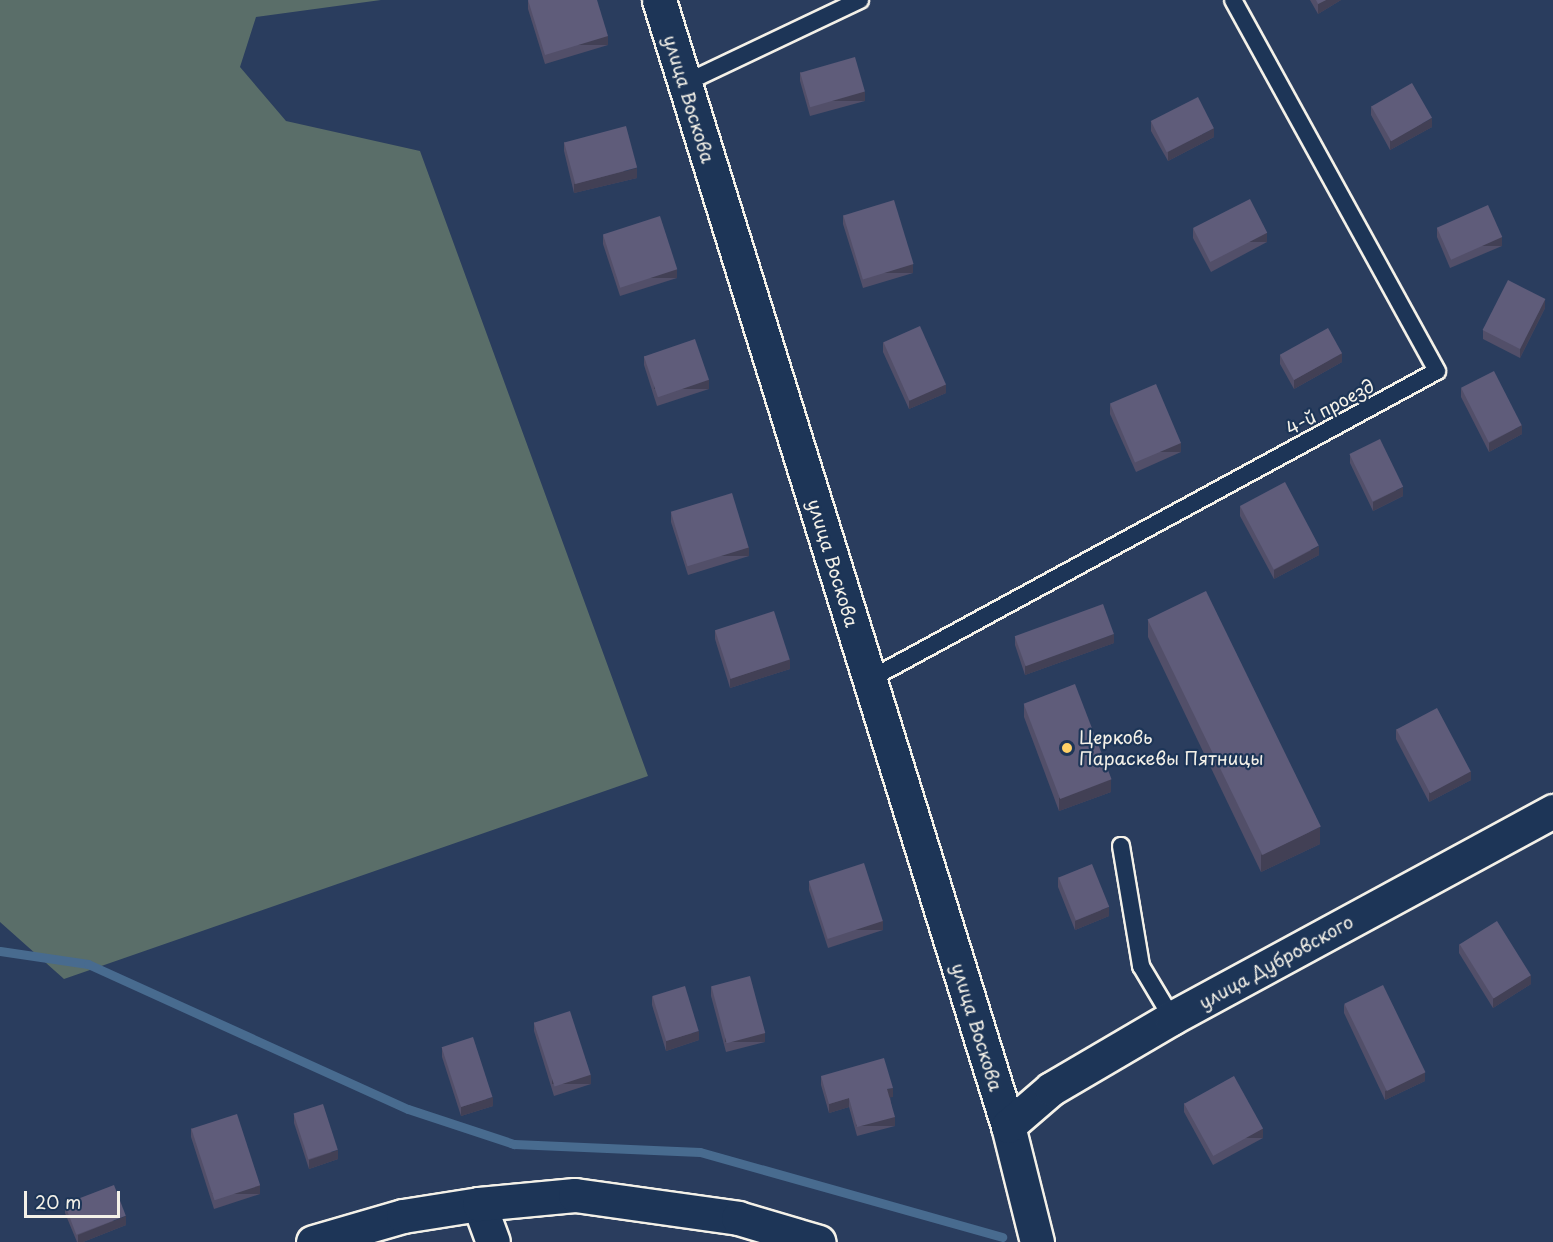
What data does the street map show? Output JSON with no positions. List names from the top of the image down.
{
  "streets": {
    "street": ["улица Воскова", "улица Дубровского"],
    "lane": ["4-й проезд"]
  },
  "crossings": [
    ["улица Воскова", "4-й проезд"],
    ["улица Воскова", "улица Дубровского"]
  ],
  "places": ["Церковь Параскевы Пятницы"],
  "scale_bar": "20 m"
}
